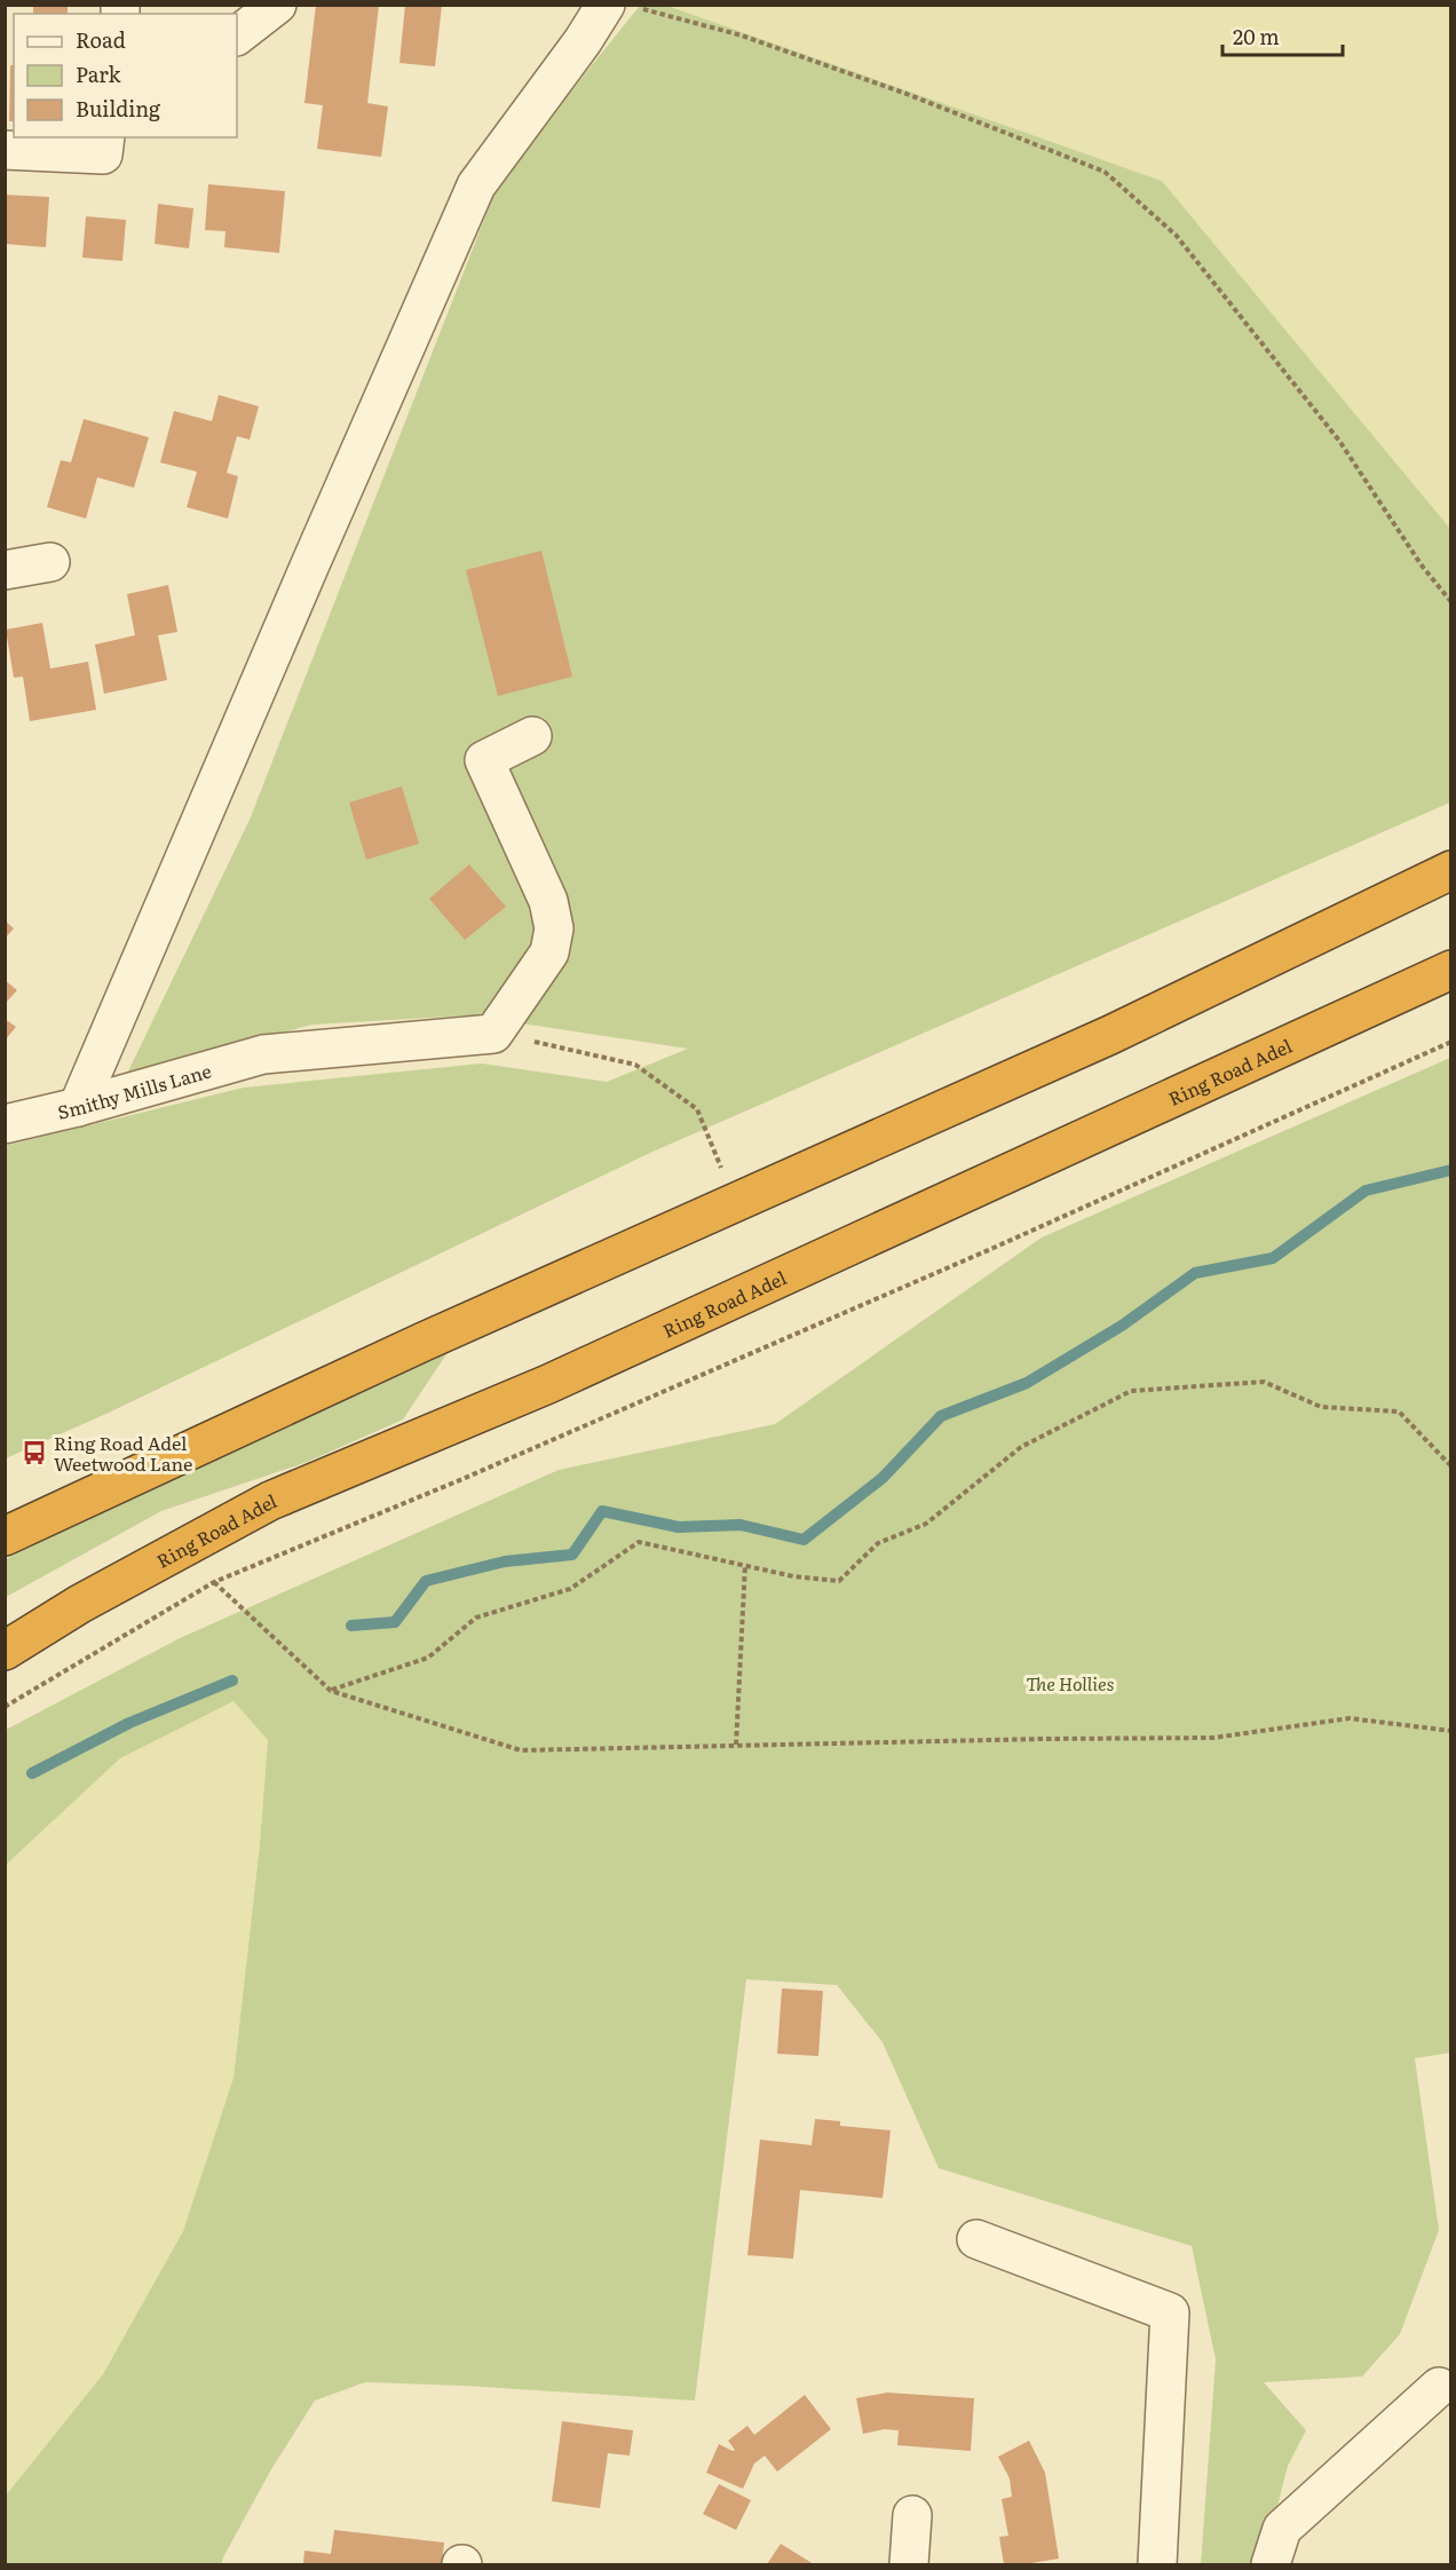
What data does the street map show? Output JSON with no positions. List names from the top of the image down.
{
  "streets": {
    "highway": ["Ring Road Adel"],
    "street": ["Smithy Mills Lane"]
  },
  "parks": ["The Hollies"],
  "places": {
    "bus stop": ["Ring Road Adel Weetwood Lane"]
  },
  "legend": ["Road", "Park", "Building"],
  "scale_bar": "20 m"
}
